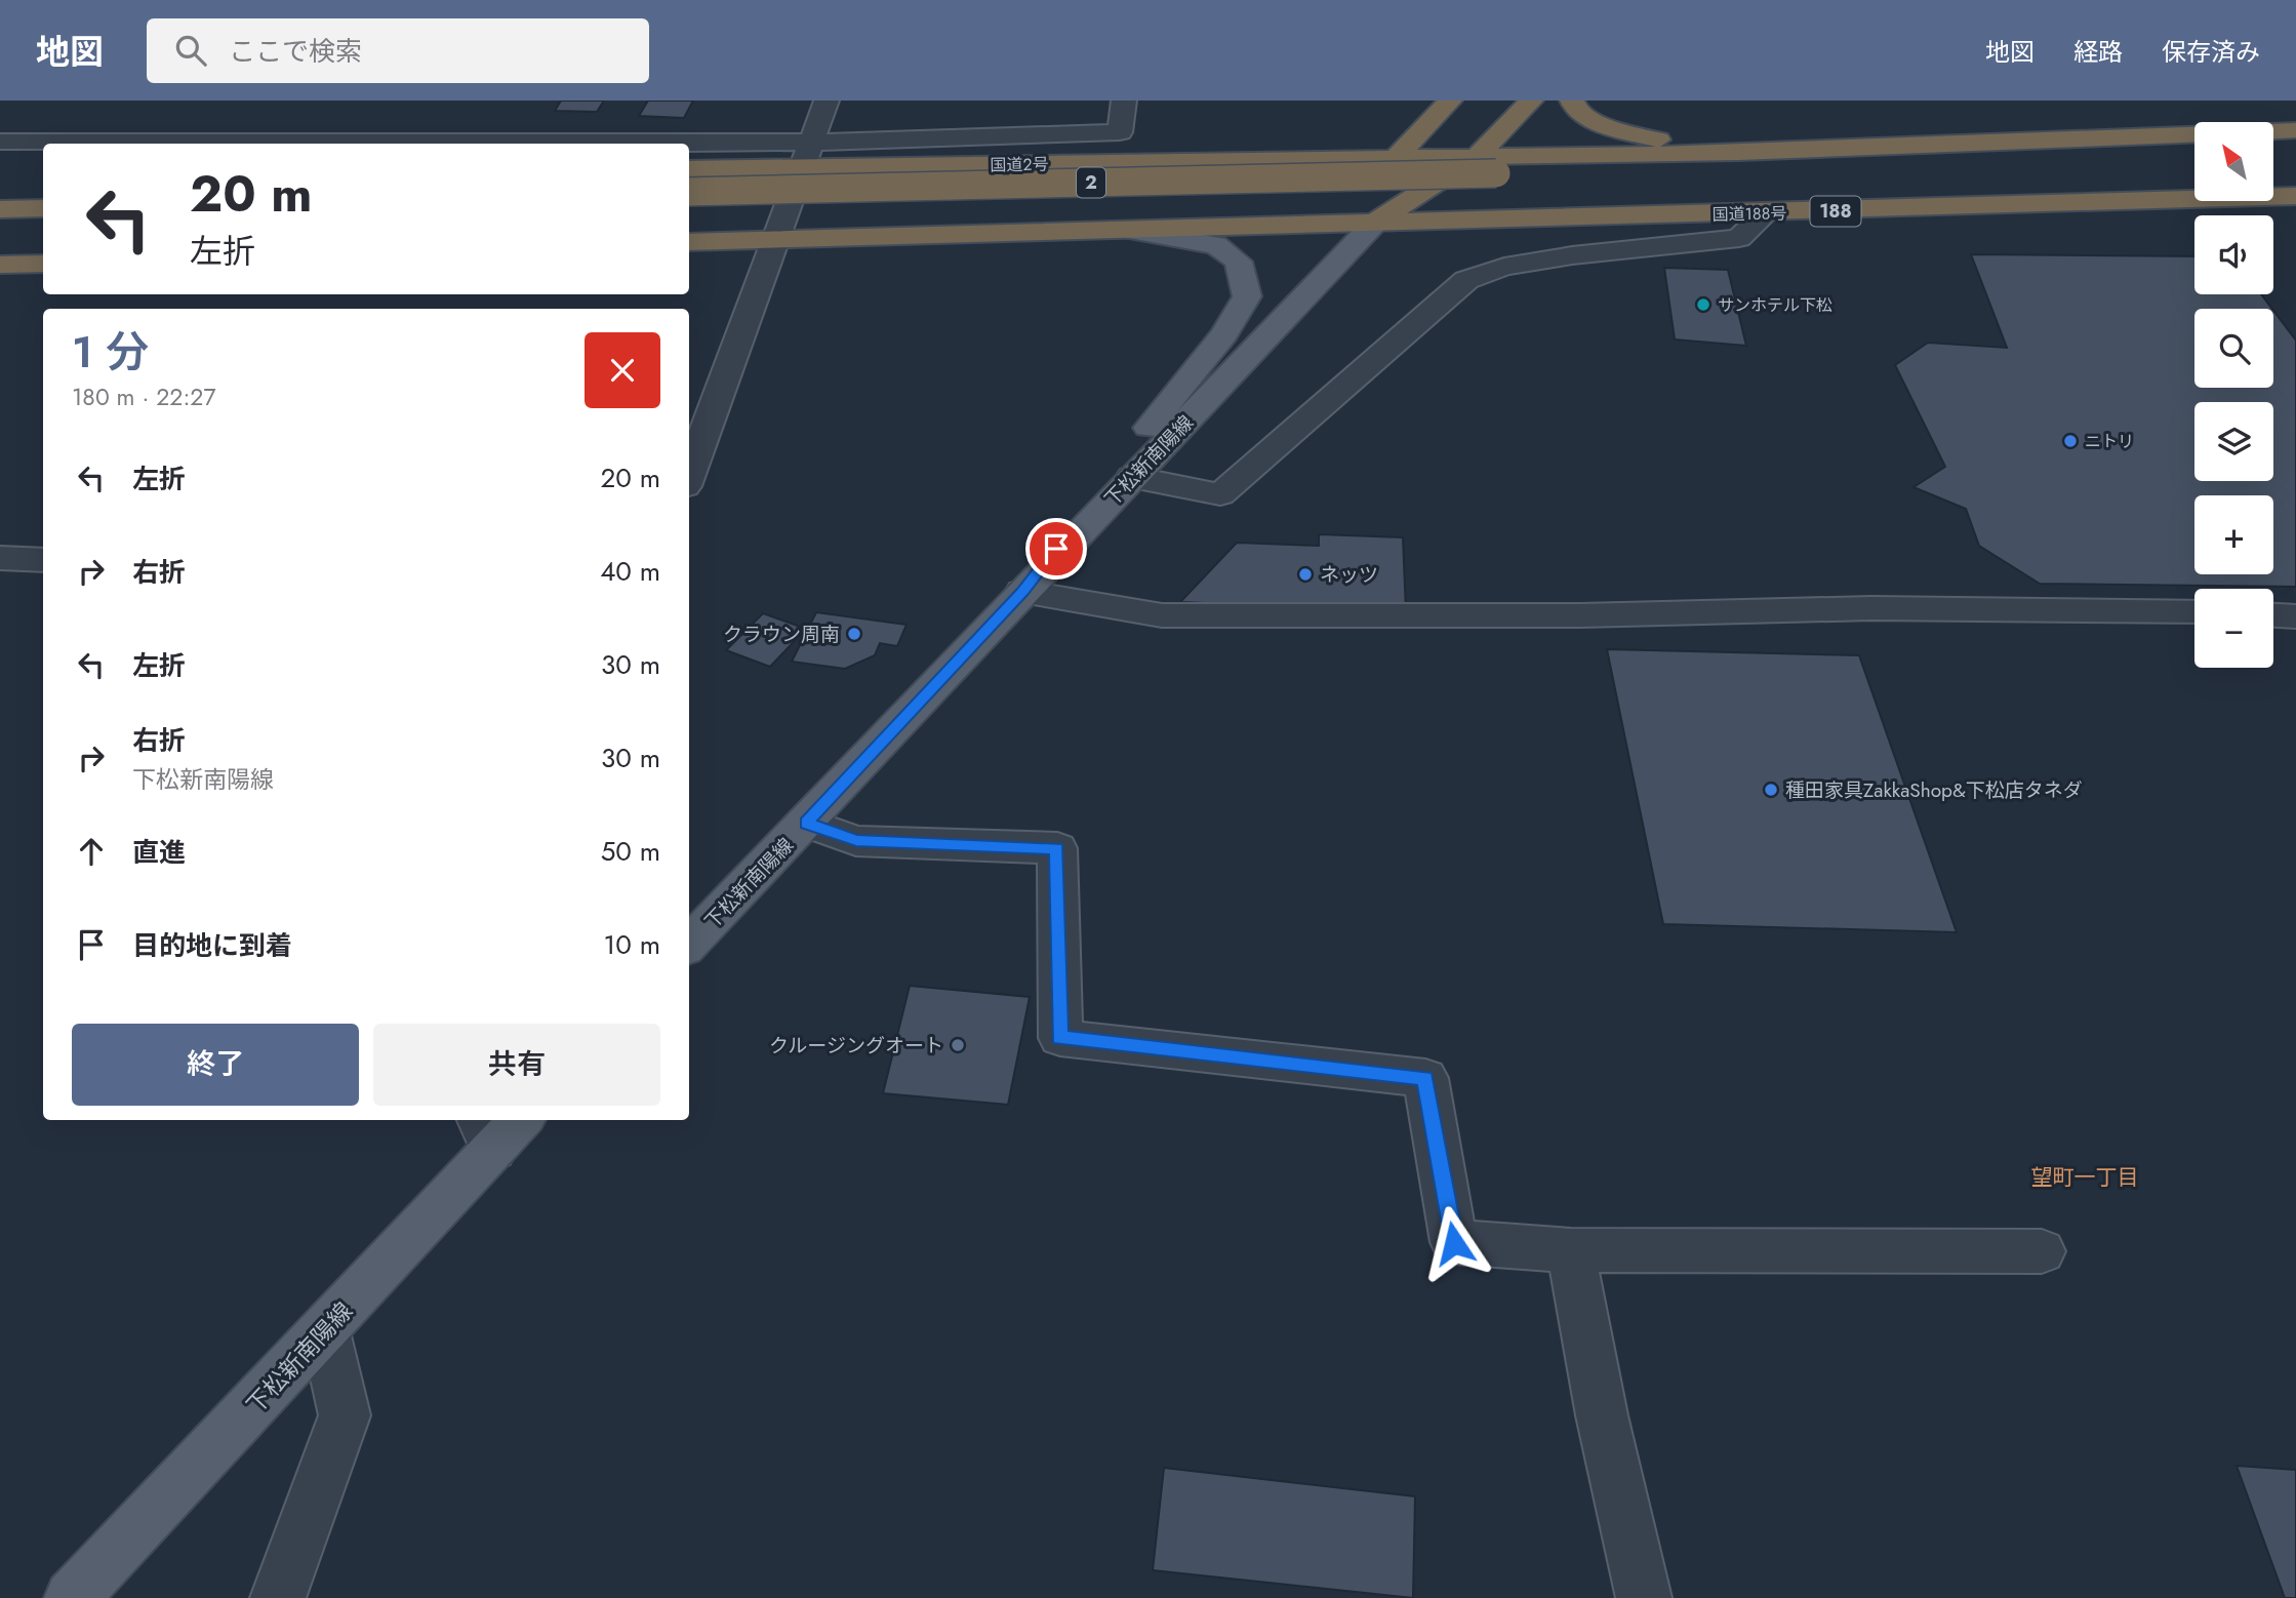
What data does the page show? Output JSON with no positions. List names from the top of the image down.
{
  "streets": {
    "highway": [
      "国道2号",
      "2",
      "188",
      "国道188号"
    ],
    "main road": ["下松新南陽線"]
  },
  "crossings": [
    ["国道188号", "下松新南陽線"]
  ],
  "districts": ["望町一丁目"],
  "places": [
    "サンホテル下松",
    "ニトリ",
    "ネッツ",
    "クラウン周南",
    "種田家具ZakkaShop&下松店タネダ",
    "クルージングオート"
  ],
  "north": "top left",
  "page": {
    "header": "地図",
    "search": "ここで検索",
    "nav": ["地図", "経路", "保存済み"],
    "map_buttons": ["+", "−"],
    "turn": ["20 m", "左折"],
    "heading": ["1 分", "180 m · 22:27"],
    "list": [
      {
        "name": "左折",
        "value": "20 m"
      },
      {
        "name": "右折",
        "value": "40 m"
      },
      {
        "name": "左折",
        "value": "30 m"
      },
      {
        "name": "右折",
        "note": "下松新南陽線",
        "value": "30 m"
      },
      {
        "name": "直進",
        "value": "50 m"
      },
      {
        "name": "目的地に到着",
        "value": "10 m"
      }
    ],
    "buttons": ["終了", "共有"]
  }
}
